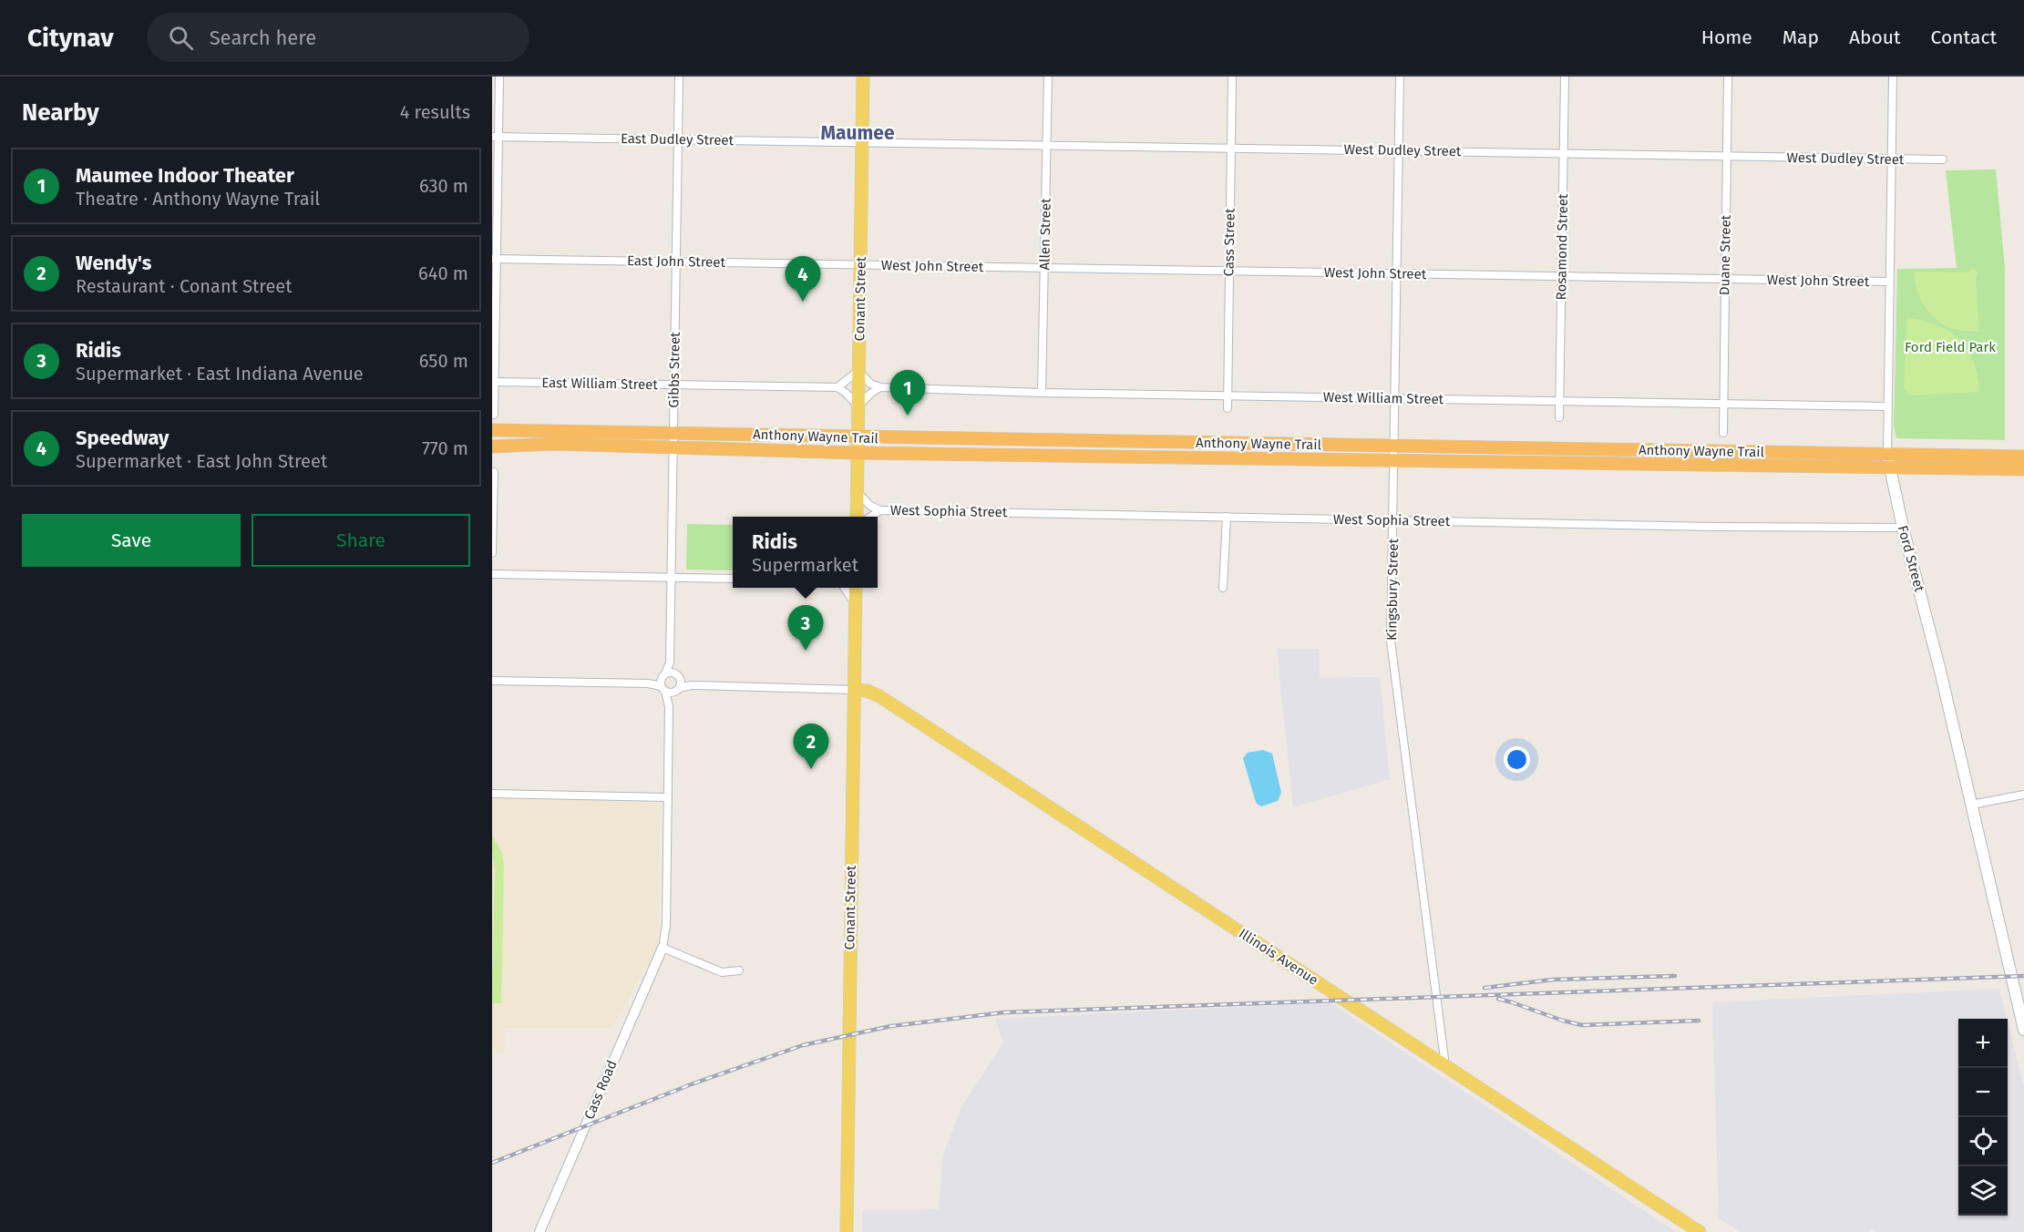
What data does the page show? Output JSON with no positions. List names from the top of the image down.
{
  "streets": {
    "highway": ["Anthony Wayne Trail"],
    "main road": ["Conant Street", "Ford Street", "Illinois Avenue"],
    "street": [
      "East Dudley Street",
      "West Dudley Street",
      "Allen Street",
      "Cass Street",
      "Rosamond Street",
      "Duane Street",
      "East John Street",
      "West John Street",
      "Gibbs Street",
      "East William Street",
      "West William Street",
      "West Sophia Street",
      "Kingsbury Street",
      "Cass Road"
    ]
  },
  "crossings": [
    ["East Dudley Street", "West Dudley Street"],
    ["East Dudley Street", "Conant Street"],
    ["East Dudley Street", "Gibbs Street"],
    ["West Dudley Street", "Allen Street"],
    ["West Dudley Street", "Cass Street"],
    ["West Dudley Street", "Rosamond Street"],
    ["West Dudley Street", "Duane Street"],
    ["West Dudley Street", "Conant Street"],
    ["West Dudley Street", "Ford Street"],
    ["West Dudley Street", "Kingsbury Street"],
    ["Allen Street", "West John Street"],
    ["Allen Street", "West William Street"],
    ["Cass Street", "West John Street"],
    ["Cass Street", "West William Street"],
    ["Rosamond Street", "West John Street"],
    ["Rosamond Street", "West William Street"],
    ["Duane Street", "West John Street"],
    ["Duane Street", "West William Street"],
    ["East John Street", "West John Street"],
    ["East John Street", "Conant Street"],
    ["East John Street", "Gibbs Street"],
    ["West John Street", "Conant Street"],
    ["West John Street", "Ford Street"],
    ["West John Street", "Kingsbury Street"],
    ["Conant Street", "Anthony Wayne Trail"],
    ["Conant Street", "West Sophia Street"],
    ["Conant Street", "Illinois Avenue"],
    ["Gibbs Street", "East William Street"],
    ["Gibbs Street", "Anthony Wayne Trail"],
    ["West William Street", "Ford Street"],
    ["West William Street", "Kingsbury Street"],
    ["Anthony Wayne Trail", "Ford Street"],
    ["Anthony Wayne Trail", "Kingsbury Street"],
    ["West Sophia Street", "Ford Street"],
    ["West Sophia Street", "Kingsbury Street"],
    ["Kingsbury Street", "Illinois Avenue"]
  ],
  "districts": ["Maumee"],
  "parks": ["Ford Field Park"],
  "page": {
    "header": "Citynav",
    "search": "Search here",
    "nav": [
      "Home",
      "Map",
      "About",
      "Contact"
    ],
    "heading": ["Nearby", "4 results"],
    "list": [
      {
        "mark": "1",
        "name": "Maumee Indoor Theater",
        "note": "Theatre · Anthony Wayne Trail",
        "value": "630 m"
      },
      {
        "mark": "2",
        "name": "Wendy's",
        "note": "Restaurant · Conant Street",
        "value": "640 m"
      },
      {
        "mark": "3",
        "name": "Ridis",
        "note": "Supermarket · East Indiana Avenue",
        "value": "650 m"
      },
      {
        "mark": "4",
        "name": "Speedway",
        "note": "Supermarket · East John Street",
        "value": "770 m"
      }
    ],
    "pins": [
      "4",
      "1",
      "3",
      "2"
    ],
    "buttons": ["Save", "Share"],
    "popup": ["Ridis", "Supermarket"],
    "map_buttons": ["+", "−"]
  }
}
